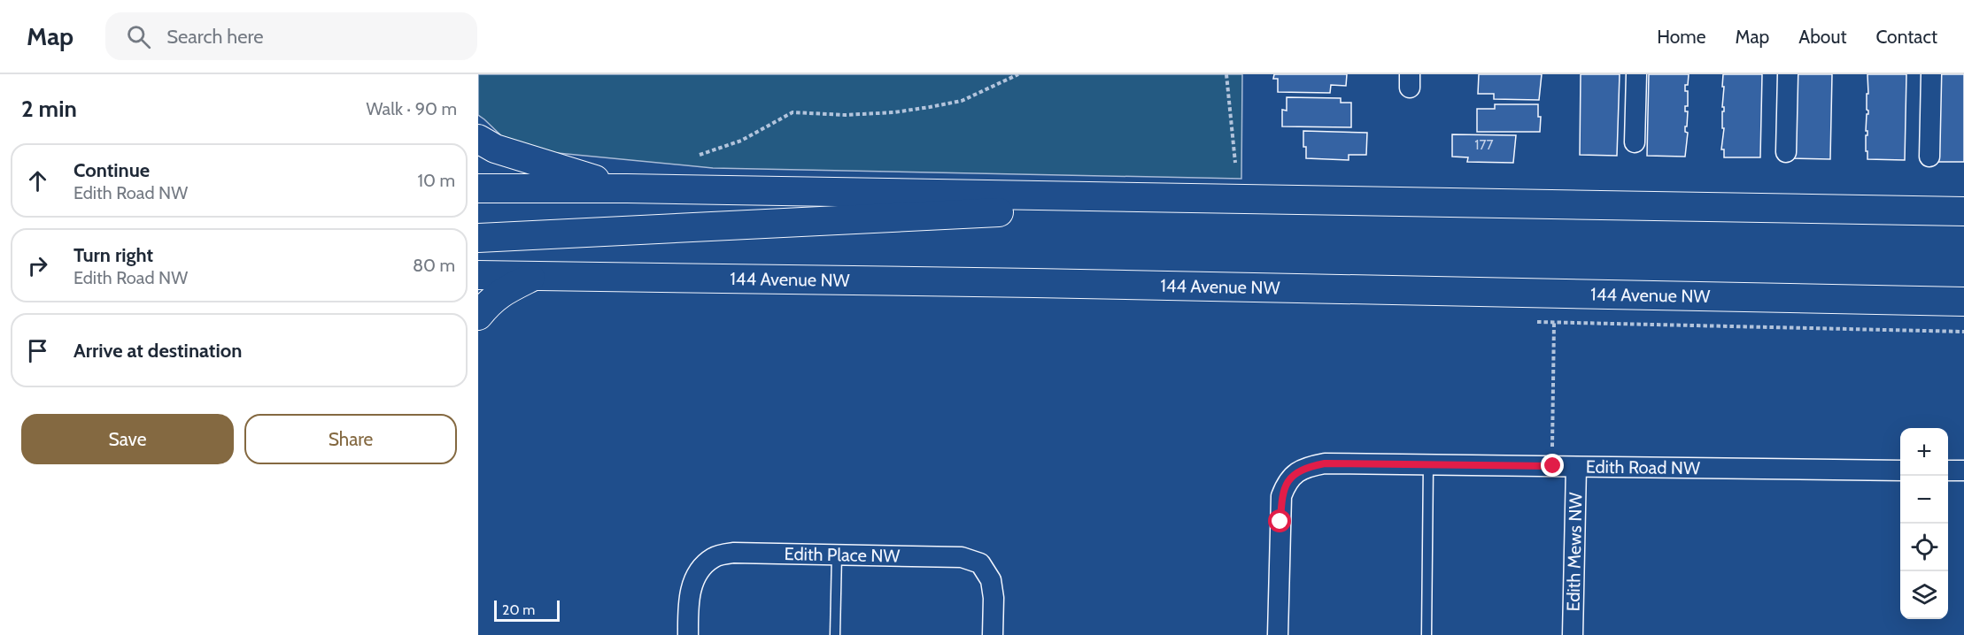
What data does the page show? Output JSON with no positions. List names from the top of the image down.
{
  "streets": {
    "main road": ["144 Avenue NW"],
    "street": ["Edith Road NW", "Edith Mews NW", "Edith Place NW"]
  },
  "crossings": [
    ["Edith Road NW", "Edith Mews NW"]
  ],
  "house_numbers": ["177"],
  "scale_bar": "20 m",
  "page": {
    "header": "Map",
    "search": "Search here",
    "nav": [
      "Home",
      "Map",
      "About",
      "Contact"
    ],
    "heading": ["2 min", "Walk · 90 m"],
    "list": [
      ["Continue", "Edith Road NW", "10 m"],
      ["Turn right", "Edith Road NW", "80 m"],
      "Arrive at destination"
    ],
    "buttons": ["Save", "Share"],
    "map_buttons": ["+", "−"],
    "scale": "20 m"
  }
}
